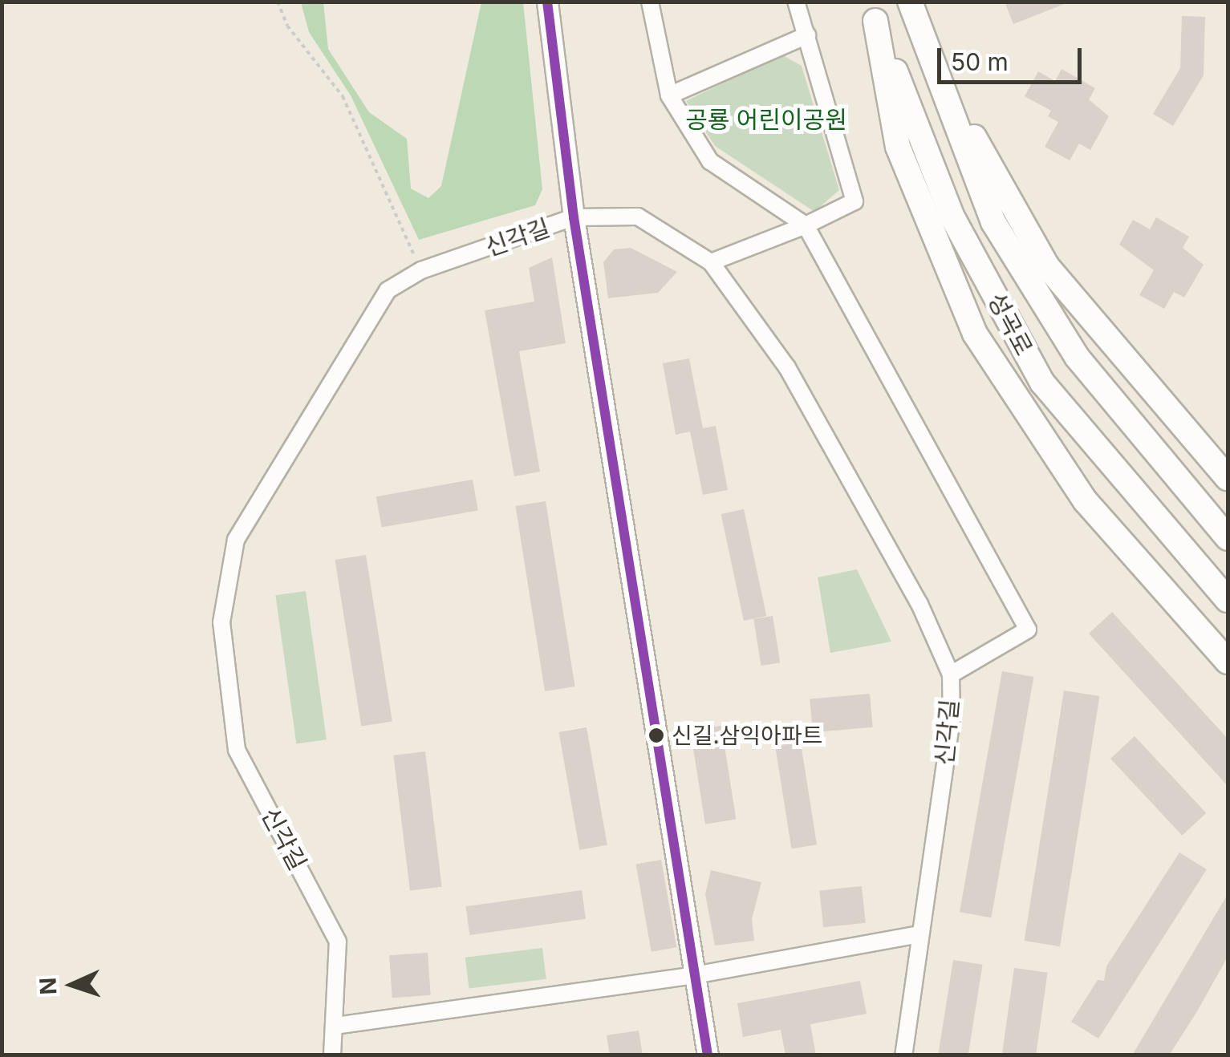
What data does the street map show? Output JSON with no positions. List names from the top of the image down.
{
  "streets": {
    "main road": ["성곡로"],
    "street": ["신각길"]
  },
  "parks": ["공룡 어린이공원"],
  "places": ["신길.삼익아파트"],
  "scale_bar": "50 m",
  "north": "left"
}
